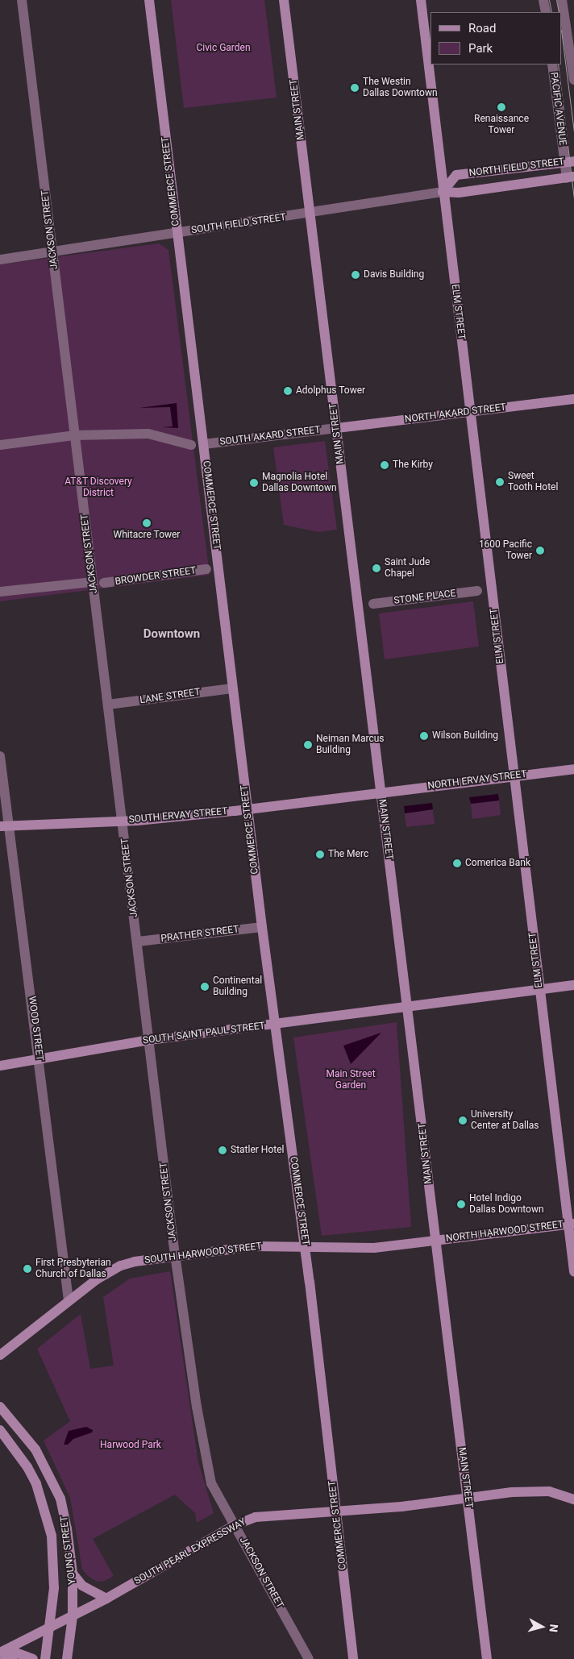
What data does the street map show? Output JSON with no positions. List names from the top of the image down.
{
  "streets": {
    "main road": [
      "MAIN STREET",
      "NORTH FIELD STREET",
      "COMMERCE STREET",
      "ELM STREET",
      "NORTH AKARD STREET",
      "NORTH ERVAY STREET",
      "SOUTH ERVAY STREET",
      "SOUTH SAINT PAUL STREET",
      "NORTH HARWOOD STREET",
      "SOUTH HARWOOD STREET",
      "YOUNG STREET",
      "SOUTH PEARL EXPRESSWAY"
    ],
    "street": [
      "PACIFIC AVENUE",
      "SOUTH FIELD STREET",
      "JACKSON STREET",
      "SOUTH AKARD STREET",
      "BROWDER STREET",
      "STONE PLACE",
      "LANE STREET",
      "PRATHER STREET",
      "WOOD STREET"
    ]
  },
  "crossings": [
    ["PACIFIC AVENUE", "NORTH FIELD STREET"],
    ["MAIN STREET", "NORTH FIELD STREET"],
    ["MAIN STREET", "SOUTH FIELD STREET"],
    ["MAIN STREET", "NORTH AKARD STREET"],
    ["MAIN STREET", "SOUTH AKARD STREET"],
    ["MAIN STREET", "NORTH ERVAY STREET"],
    ["MAIN STREET", "SOUTH ERVAY STREET"],
    ["MAIN STREET", "SOUTH SAINT PAUL STREET"],
    ["MAIN STREET", "NORTH HARWOOD STREET"],
    ["MAIN STREET", "SOUTH HARWOOD STREET"],
    ["MAIN STREET", "SOUTH PEARL EXPRESSWAY"],
    ["NORTH FIELD STREET", "SOUTH FIELD STREET"],
    ["NORTH FIELD STREET", "ELM STREET"],
    ["COMMERCE STREET", "SOUTH FIELD STREET"],
    ["COMMERCE STREET", "SOUTH AKARD STREET"],
    ["COMMERCE STREET", "LANE STREET"],
    ["COMMERCE STREET", "SOUTH ERVAY STREET"],
    ["COMMERCE STREET", "PRATHER STREET"],
    ["COMMERCE STREET", "SOUTH SAINT PAUL STREET"],
    ["COMMERCE STREET", "SOUTH HARWOOD STREET"],
    ["COMMERCE STREET", "SOUTH PEARL EXPRESSWAY"],
    ["SOUTH FIELD STREET", "JACKSON STREET"],
    ["JACKSON STREET", "LANE STREET"],
    ["JACKSON STREET", "SOUTH ERVAY STREET"],
    ["JACKSON STREET", "PRATHER STREET"],
    ["JACKSON STREET", "SOUTH SAINT PAUL STREET"],
    ["JACKSON STREET", "SOUTH HARWOOD STREET"],
    ["JACKSON STREET", "SOUTH PEARL EXPRESSWAY"],
    ["ELM STREET", "NORTH AKARD STREET"],
    ["ELM STREET", "NORTH ERVAY STREET"],
    ["ELM STREET", "SOUTH SAINT PAUL STREET"],
    ["ELM STREET", "NORTH HARWOOD STREET"],
    ["NORTH AKARD STREET", "SOUTH AKARD STREET"],
    ["NORTH ERVAY STREET", "SOUTH ERVAY STREET"],
    ["SOUTH ERVAY STREET", "WOOD STREET"],
    ["WOOD STREET", "SOUTH SAINT PAUL STREET"],
    ["WOOD STREET", "SOUTH HARWOOD STREET"],
    ["NORTH HARWOOD STREET", "SOUTH HARWOOD STREET"],
    ["YOUNG STREET", "SOUTH PEARL EXPRESSWAY"]
  ],
  "districts": ["Downtown"],
  "parks": [
    "Civic Garden",
    "AT&T Discovery District",
    "Main Street Garden",
    "Harwood Park"
  ],
  "places": [
    "The Westin Dallas Downtown",
    "Renaissance Tower",
    "Davis Building",
    "Adolphus Tower",
    "The Kirby",
    "Sweet Tooth Hotel",
    "Magnolia Hotel Dallas Downtown",
    "Whitacre Tower",
    "1600 Pacific Tower",
    "Saint Jude Chapel",
    "Wilson Building",
    "Neiman Marcus Building",
    "The Merc",
    "Comerica Bank",
    "Continental Building",
    "University Center at Dallas",
    "Statler Hotel",
    "Hotel Indigo Dallas Downtown",
    "First Presbyterian Church of Dallas"
  ],
  "legend": ["Road", "Park"],
  "north": "right"
}
